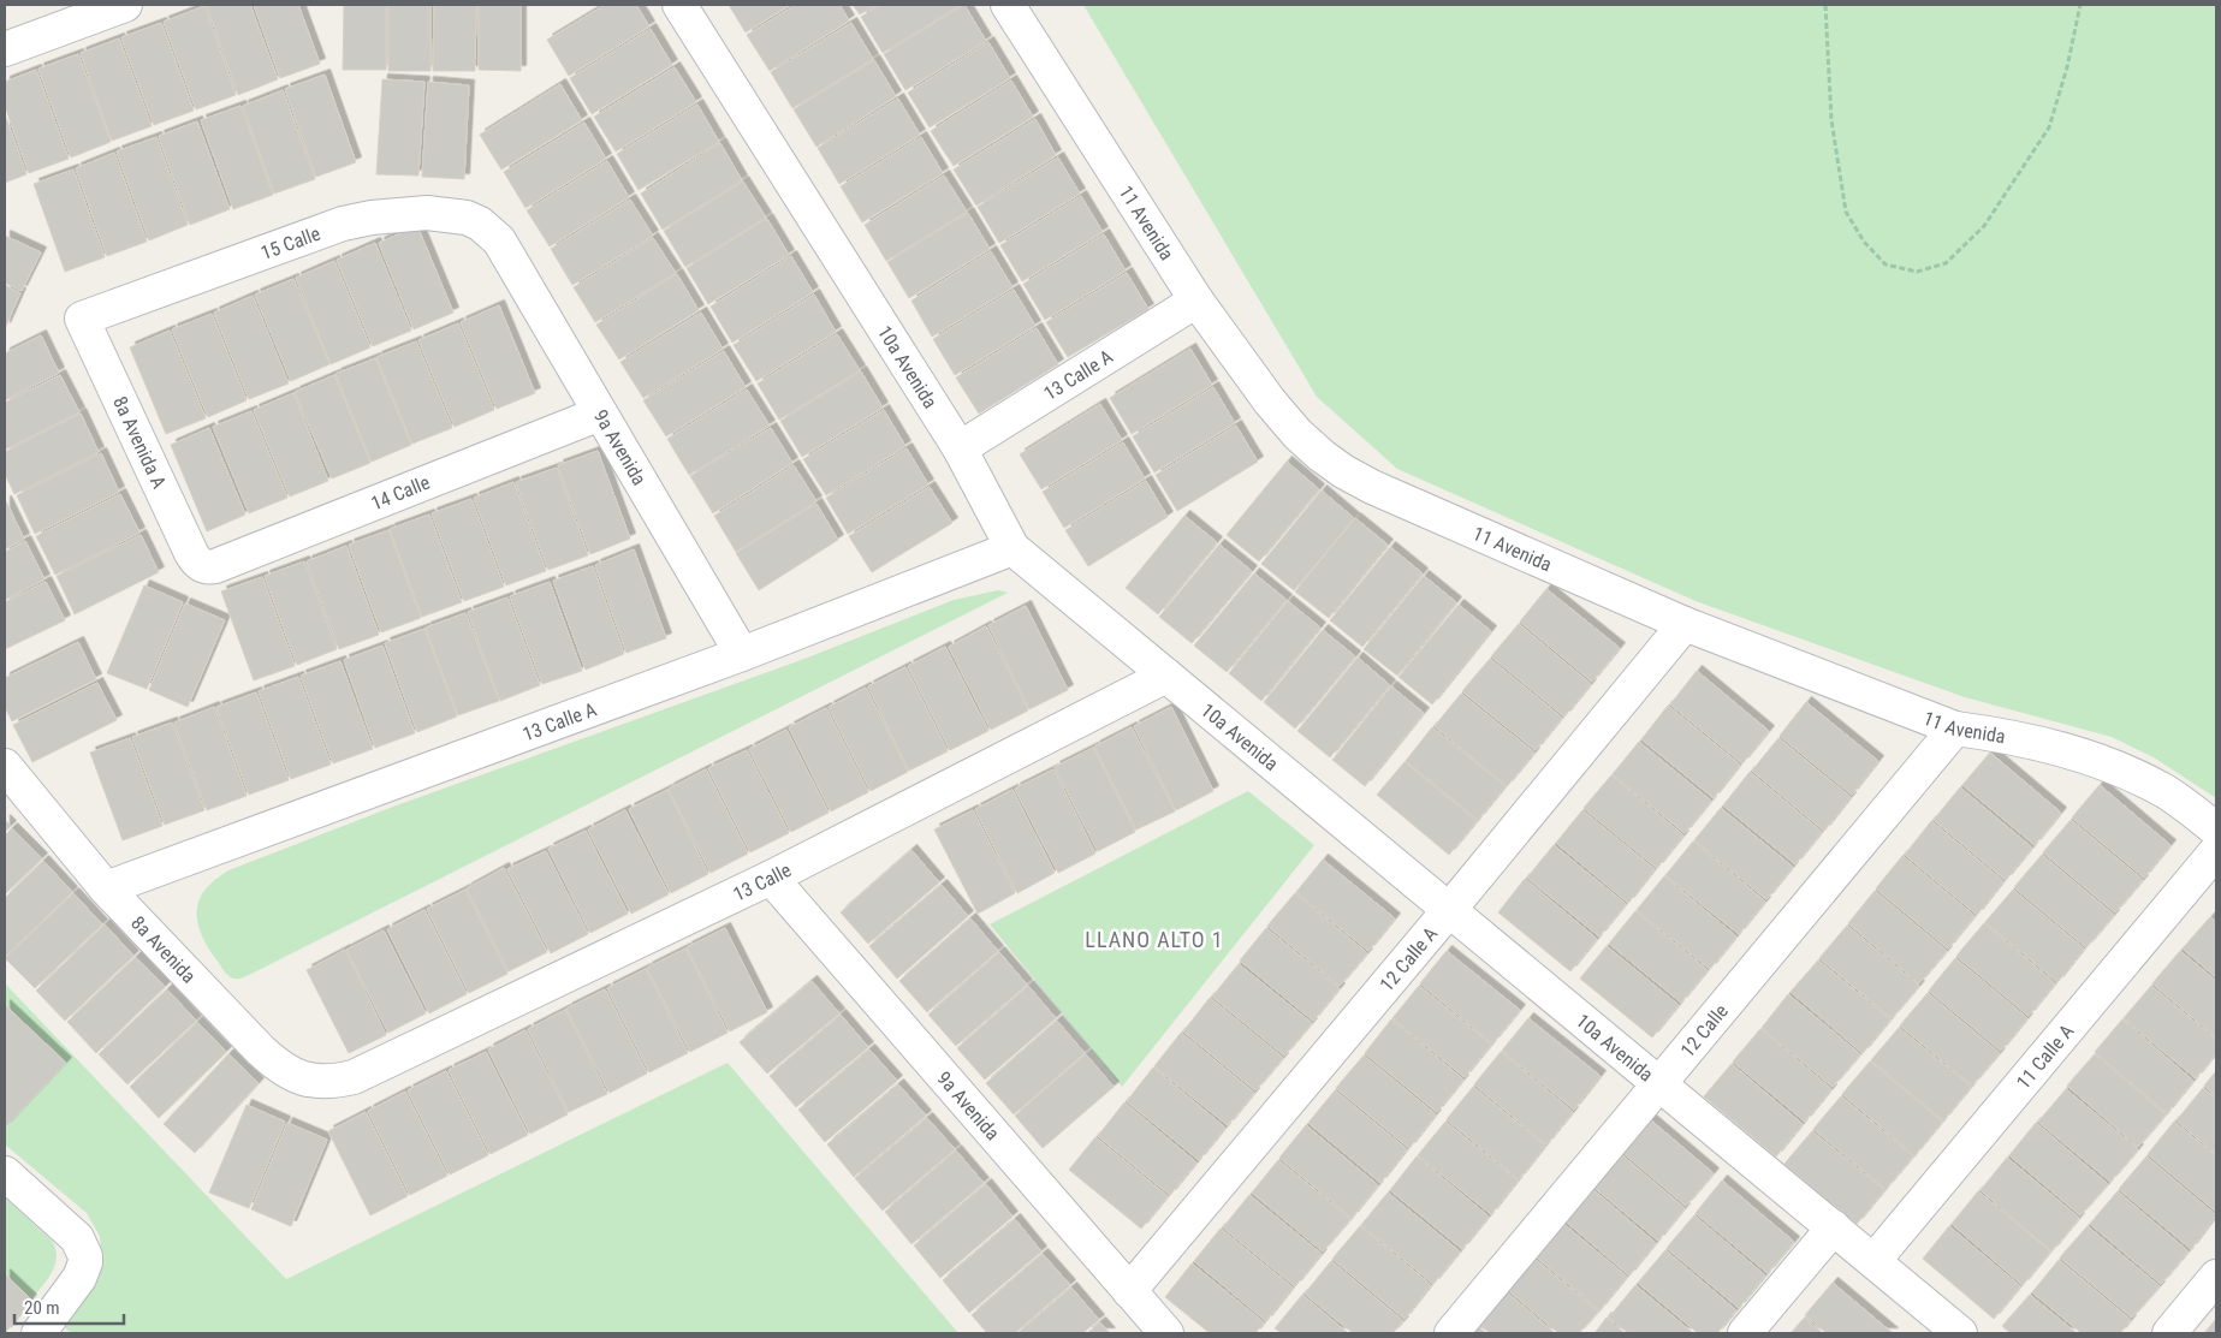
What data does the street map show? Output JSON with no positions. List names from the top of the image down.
{
  "streets": {
    "street": [
      "11 Avenida",
      "15 Calle",
      "10a Avenida",
      "13 Calle A",
      "8a Avenida A",
      "9a Avenida",
      "14 Calle",
      "13 Calle",
      "8a Avenida",
      "12 Calle A",
      "12 Calle",
      "11 Calle A"
    ]
  },
  "crossings": [
    ["11 Avenida", "13 Calle A"],
    ["11 Avenida", "12 Calle A"],
    ["11 Avenida", "12 Calle"],
    ["15 Calle", "8a Avenida A"],
    ["15 Calle", "9a Avenida"],
    ["10a Avenida", "13 Calle A"],
    ["10a Avenida", "13 Calle"],
    ["10a Avenida", "12 Calle A"],
    ["10a Avenida", "12 Calle"],
    ["10a Avenida", "11 Calle A"],
    ["13 Calle A", "9a Avenida"],
    ["13 Calle A", "8a Avenida"],
    ["8a Avenida A", "14 Calle"],
    ["9a Avenida", "14 Calle"],
    ["9a Avenida", "13 Calle"],
    ["9a Avenida", "12 Calle A"],
    ["13 Calle", "8a Avenida"]
  ],
  "districts": ["LLANO ALTO 1"],
  "scale_bar": "20 m"
}
